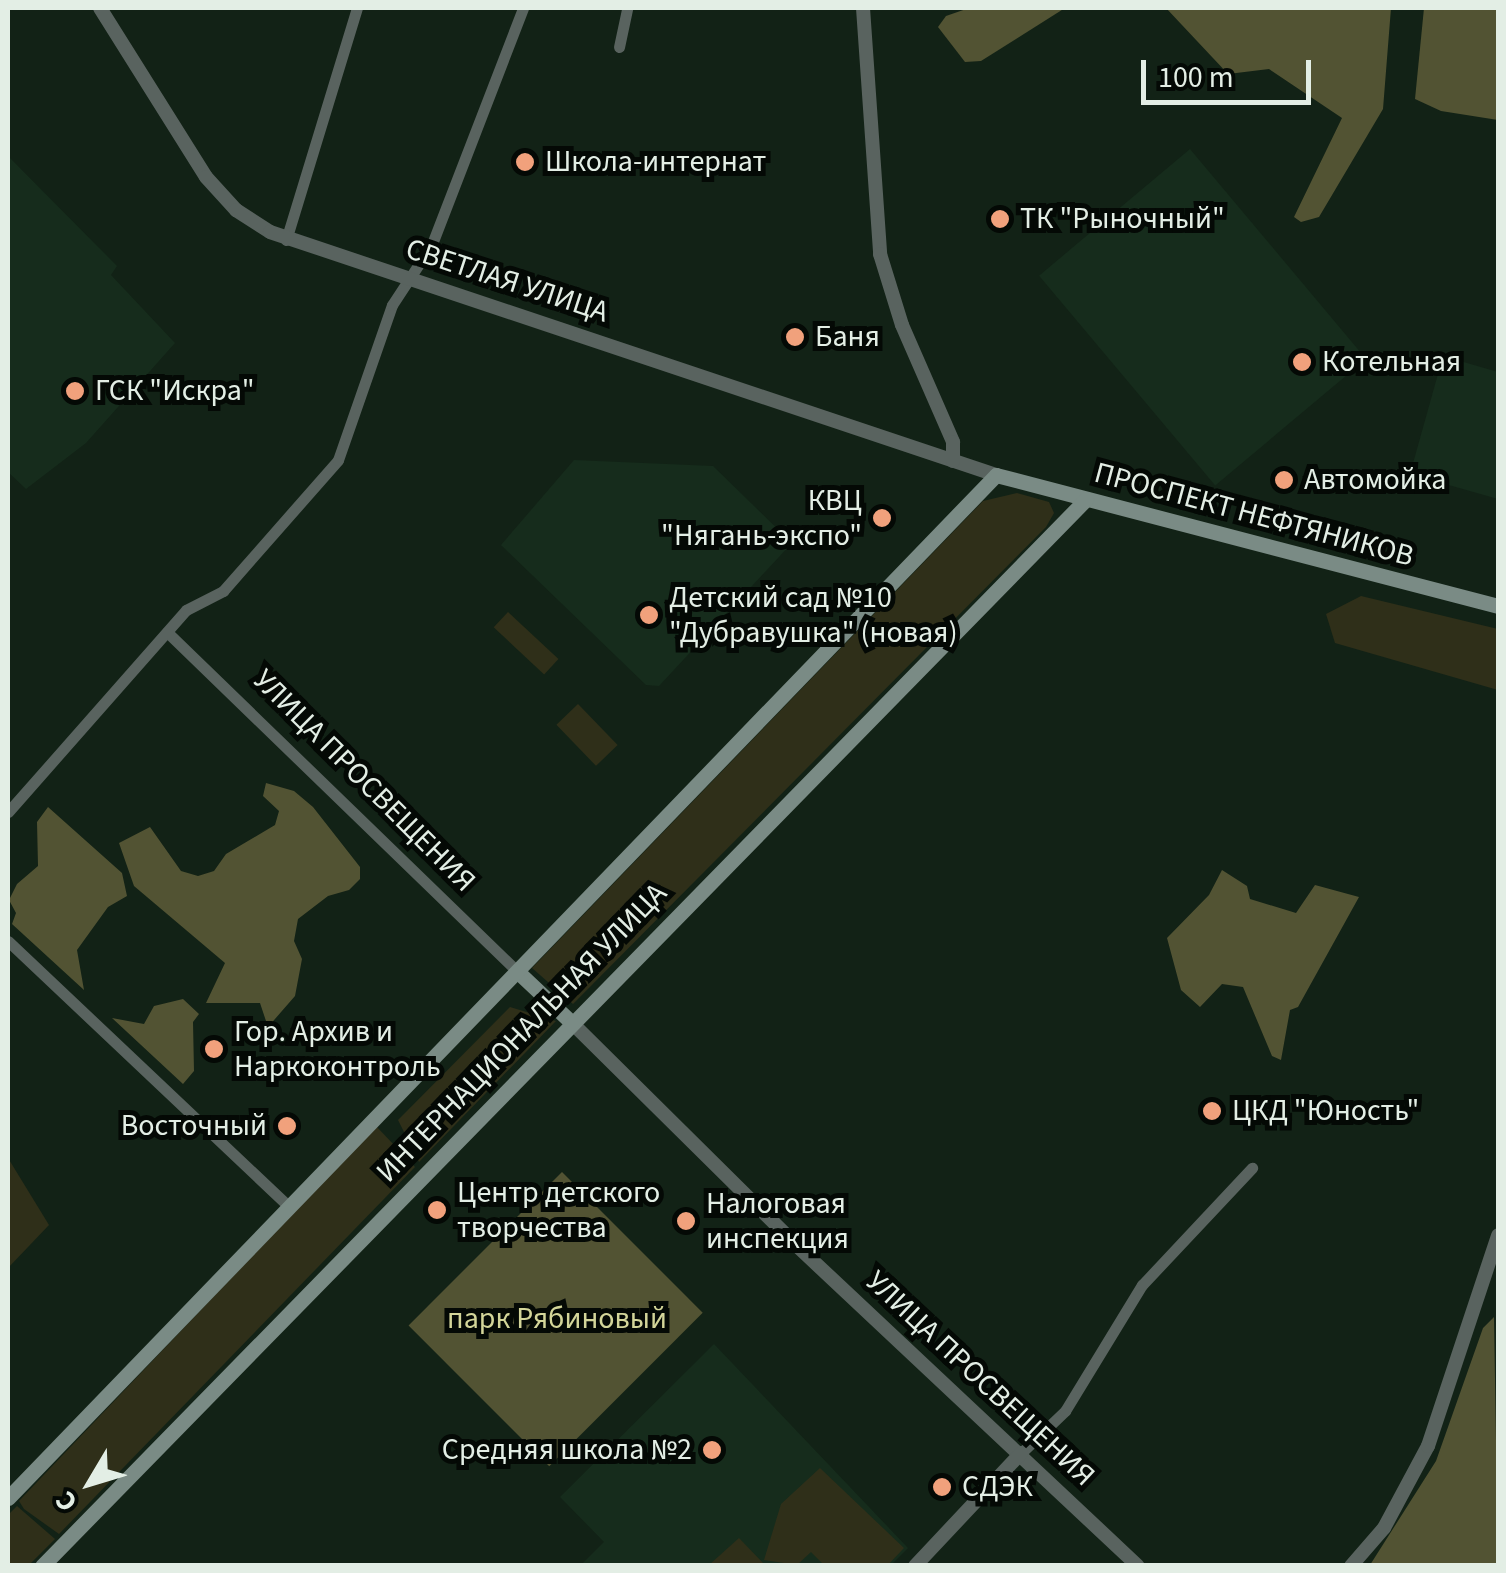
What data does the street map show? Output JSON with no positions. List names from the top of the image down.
{
  "streets": {
    "main road": ["ПРОСПЕКТ НЕФТЯНИКОВ", "ИНТЕРНАЦИОНАЛЬНАЯ УЛИЦА"],
    "street": ["СВЕТЛАЯ УЛИЦА", "УЛИЦА ПРОСВЕЩЕНИЯ"]
  },
  "crossings": [
    ["СВЕТЛАЯ УЛИЦА", "ПРОСПЕКТ НЕФТЯНИКОВ"],
    ["СВЕТЛАЯ УЛИЦА", "ИНТЕРНАЦИОНАЛЬНАЯ УЛИЦА"],
    ["ПРОСПЕКТ НЕФТЯНИКОВ", "ИНТЕРНАЦИОНАЛЬНАЯ УЛИЦА"],
    ["УЛИЦА ПРОСВЕЩЕНИЯ", "ИНТЕРНАЦИОНАЛЬНАЯ УЛИЦА"]
  ],
  "parks": ["парк Рябиновый"],
  "places": [
    "Школа-интернат",
    "ТК \"Рыночный\"",
    "Баня",
    "Котельная",
    "ГСК \"Искра\"",
    "Автомойка",
    "КВЦ \"Нягань-экспо\"",
    "Детский сад №10 \"Дубравушка\" (новая)",
    "Гор. Архив и Наркоконтроль",
    "ЦКД \"Юность\"",
    "Восточный",
    "Центр детского творчества",
    "Налоговая инспекция",
    "Средняя школа №2",
    "СДЭК"
  ],
  "scale_bar": "100 m",
  "north": "bottom left"
}
